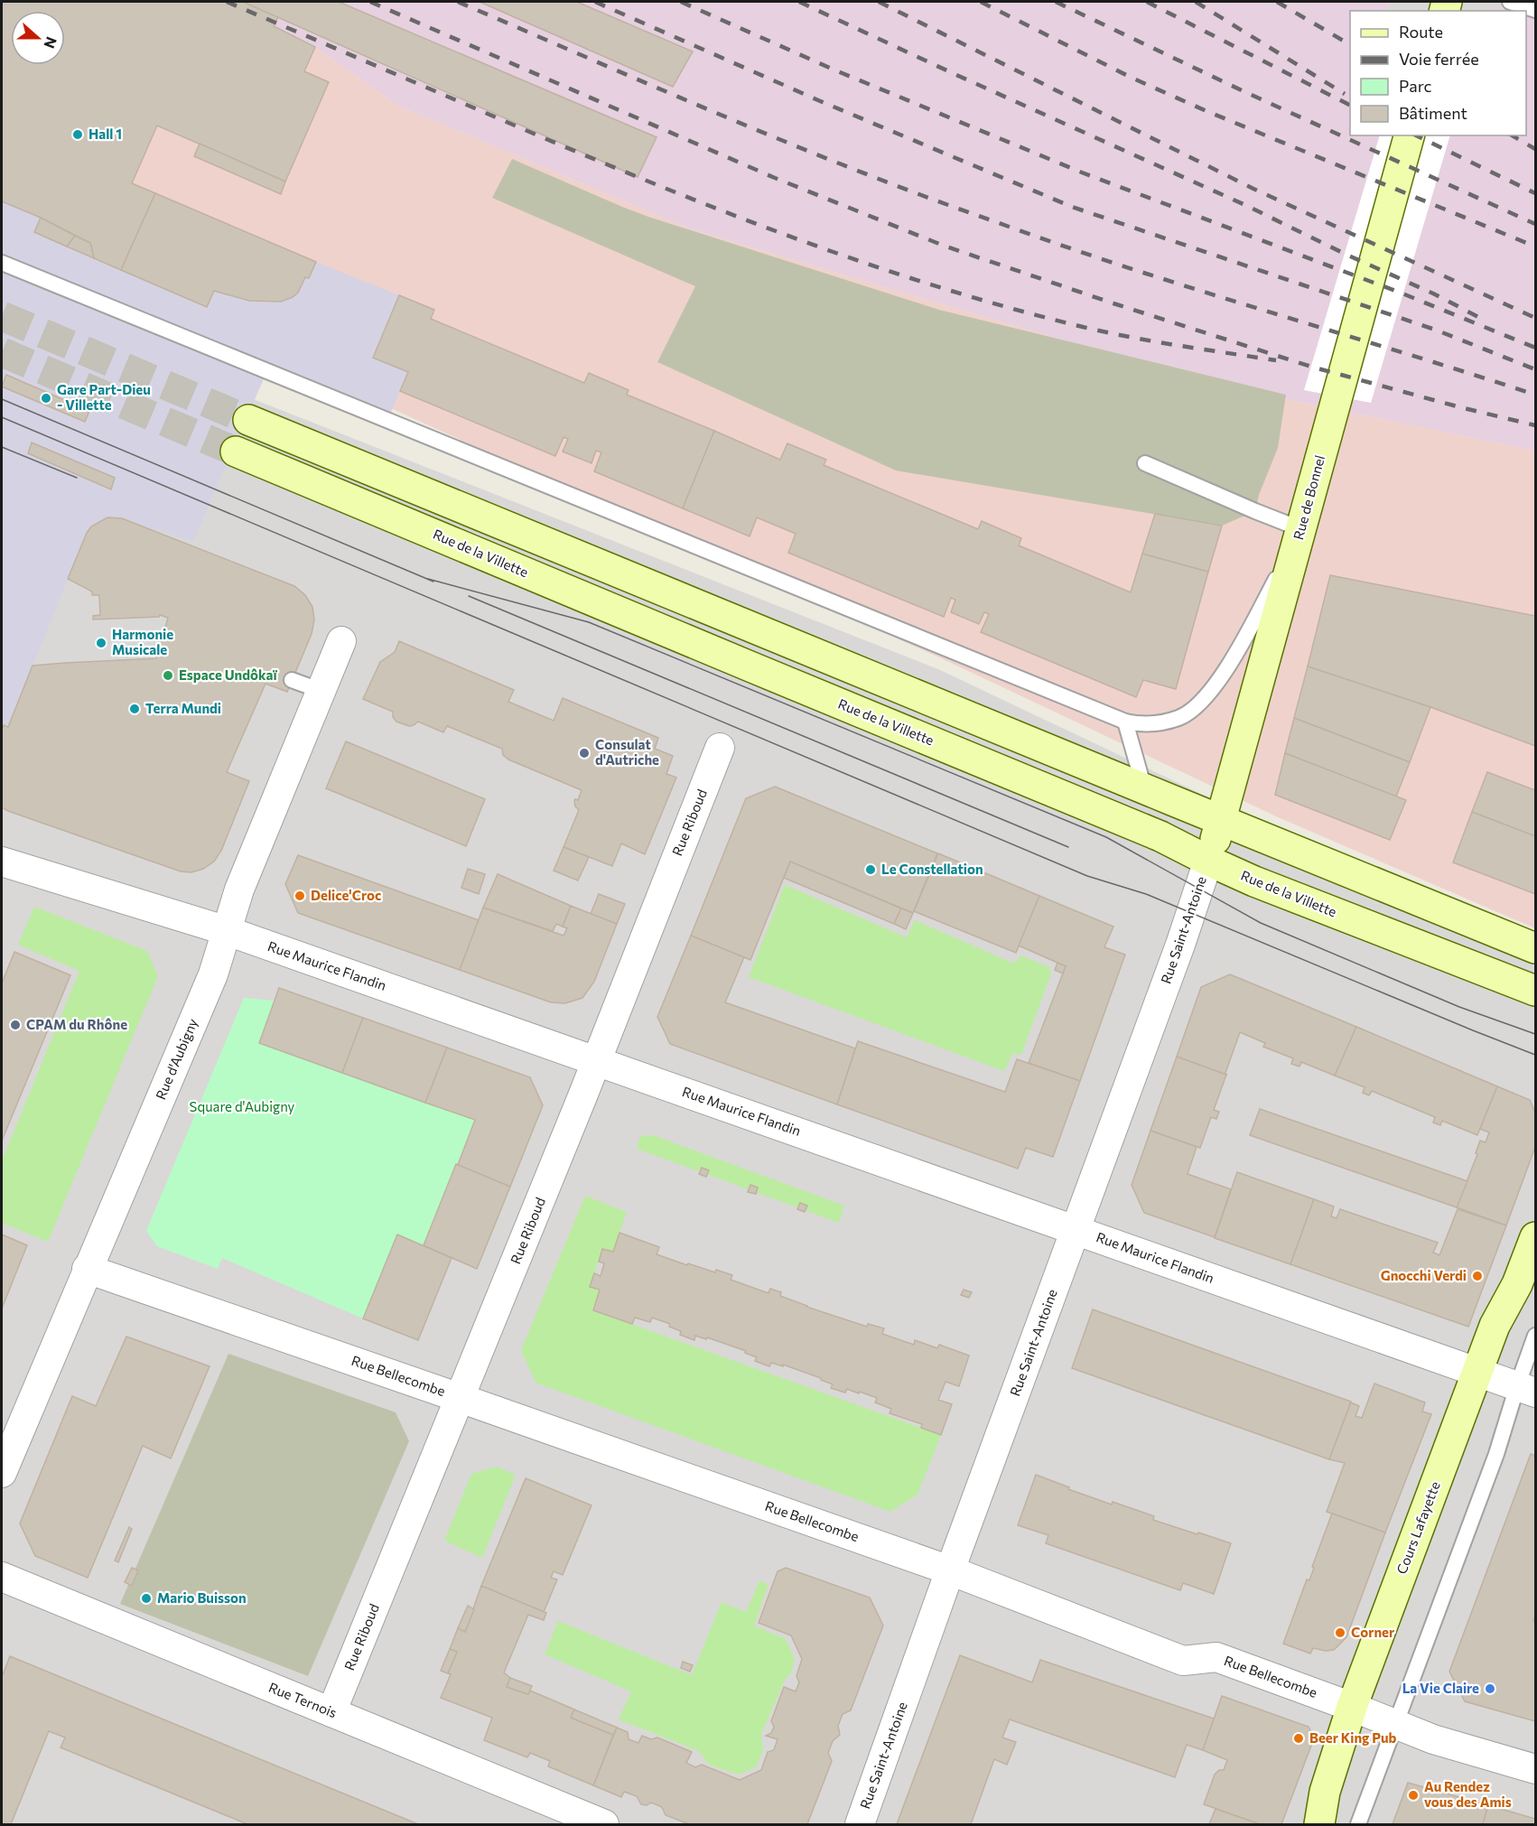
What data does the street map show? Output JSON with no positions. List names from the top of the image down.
{
  "streets": {
    "main road": ["Rue de Bonnel", "Rue de la Villette", "Cours Lafayette"],
    "street": [
      "Rue Riboud",
      "Rue Saint-Antoine",
      "Rue Maurice Flandin",
      "Rue d'Aubigny",
      "Rue Bellecombe",
      "Rue Ternois"
    ]
  },
  "crossings": [
    ["Rue de Bonnel", "Rue de la Villette"],
    ["Rue de Bonnel", "Rue Saint-Antoine"],
    ["Rue de la Villette", "Rue Saint-Antoine"],
    ["Rue Riboud", "Rue Maurice Flandin"],
    ["Rue Riboud", "Rue Bellecombe"],
    ["Rue Riboud", "Rue Ternois"],
    ["Rue Saint-Antoine", "Rue Maurice Flandin"],
    ["Rue Saint-Antoine", "Rue Bellecombe"],
    ["Rue Maurice Flandin", "Rue d'Aubigny"],
    ["Rue Maurice Flandin", "Cours Lafayette"],
    ["Rue d'Aubigny", "Rue Bellecombe"],
    ["Rue Bellecombe", "Cours Lafayette"]
  ],
  "parks": ["Square d'Aubigny"],
  "places": [
    "Hall 1",
    "Gare Part-Dieu - Villette",
    "Harmonie Musicale",
    "Espace Undôkaï",
    "Terra Mundi",
    "Consulat d'Autriche",
    "Le Constellation",
    "Delice'Croc",
    "CPAM du Rhône",
    "Gnocchi Verdi",
    "Mario Buisson",
    "Corner",
    "La Vie Claire",
    "Beer King Pub",
    "Au Rendez vous des Amis"
  ],
  "legend": [
    "Route",
    "Voie ferrée",
    "Parc",
    "Bâtiment"
  ],
  "north": "right"
}
